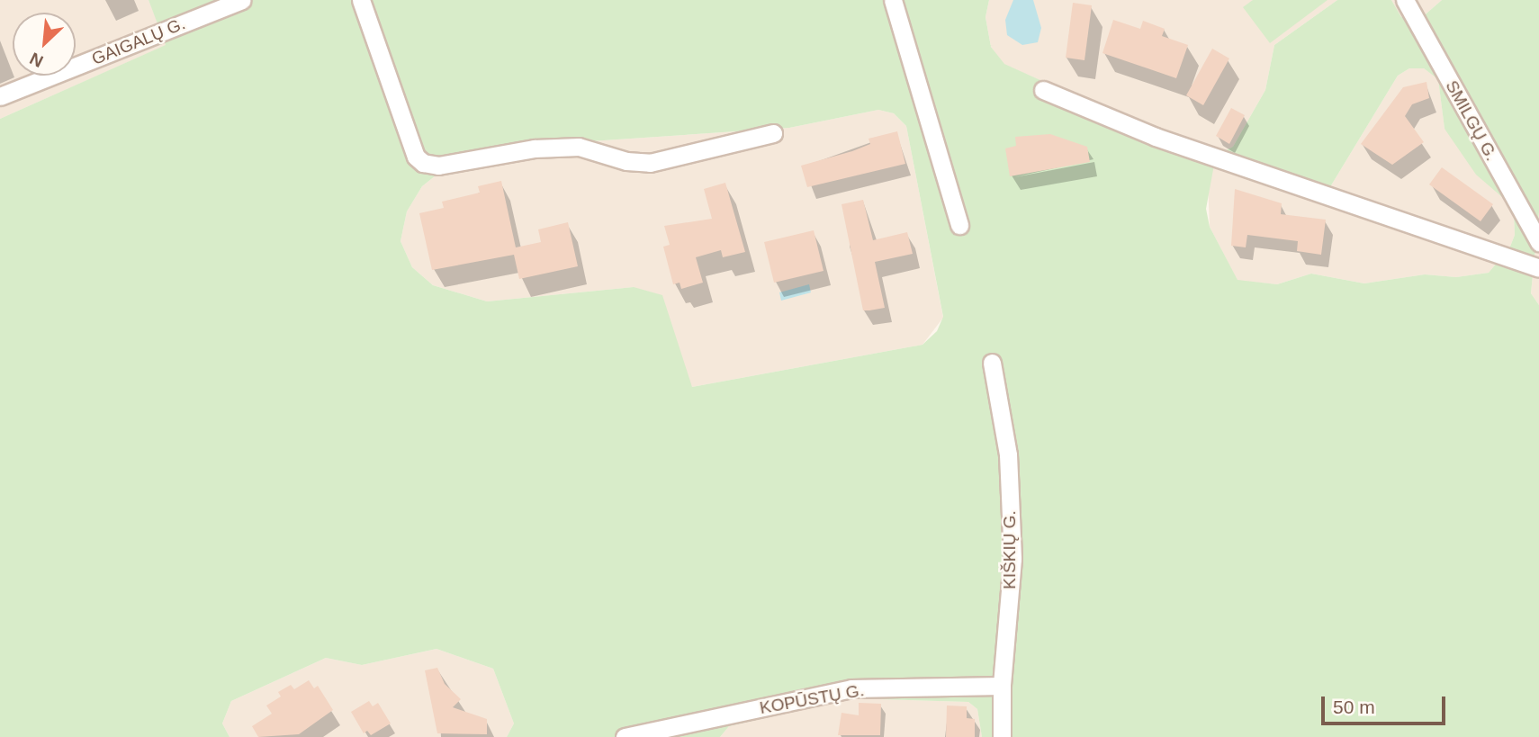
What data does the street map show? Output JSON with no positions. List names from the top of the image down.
{
  "streets": {
    "street": [
      "GAIGALŲ G.",
      "SMILGŲ G.",
      "KIŠKIŲ G.",
      "KOPŪSTŲ G."
    ]
  },
  "crossings": [
    ["KIŠKIŲ G.", "KOPŪSTŲ G."]
  ],
  "scale_bar": "50 m",
  "north": "bottom left"
}
